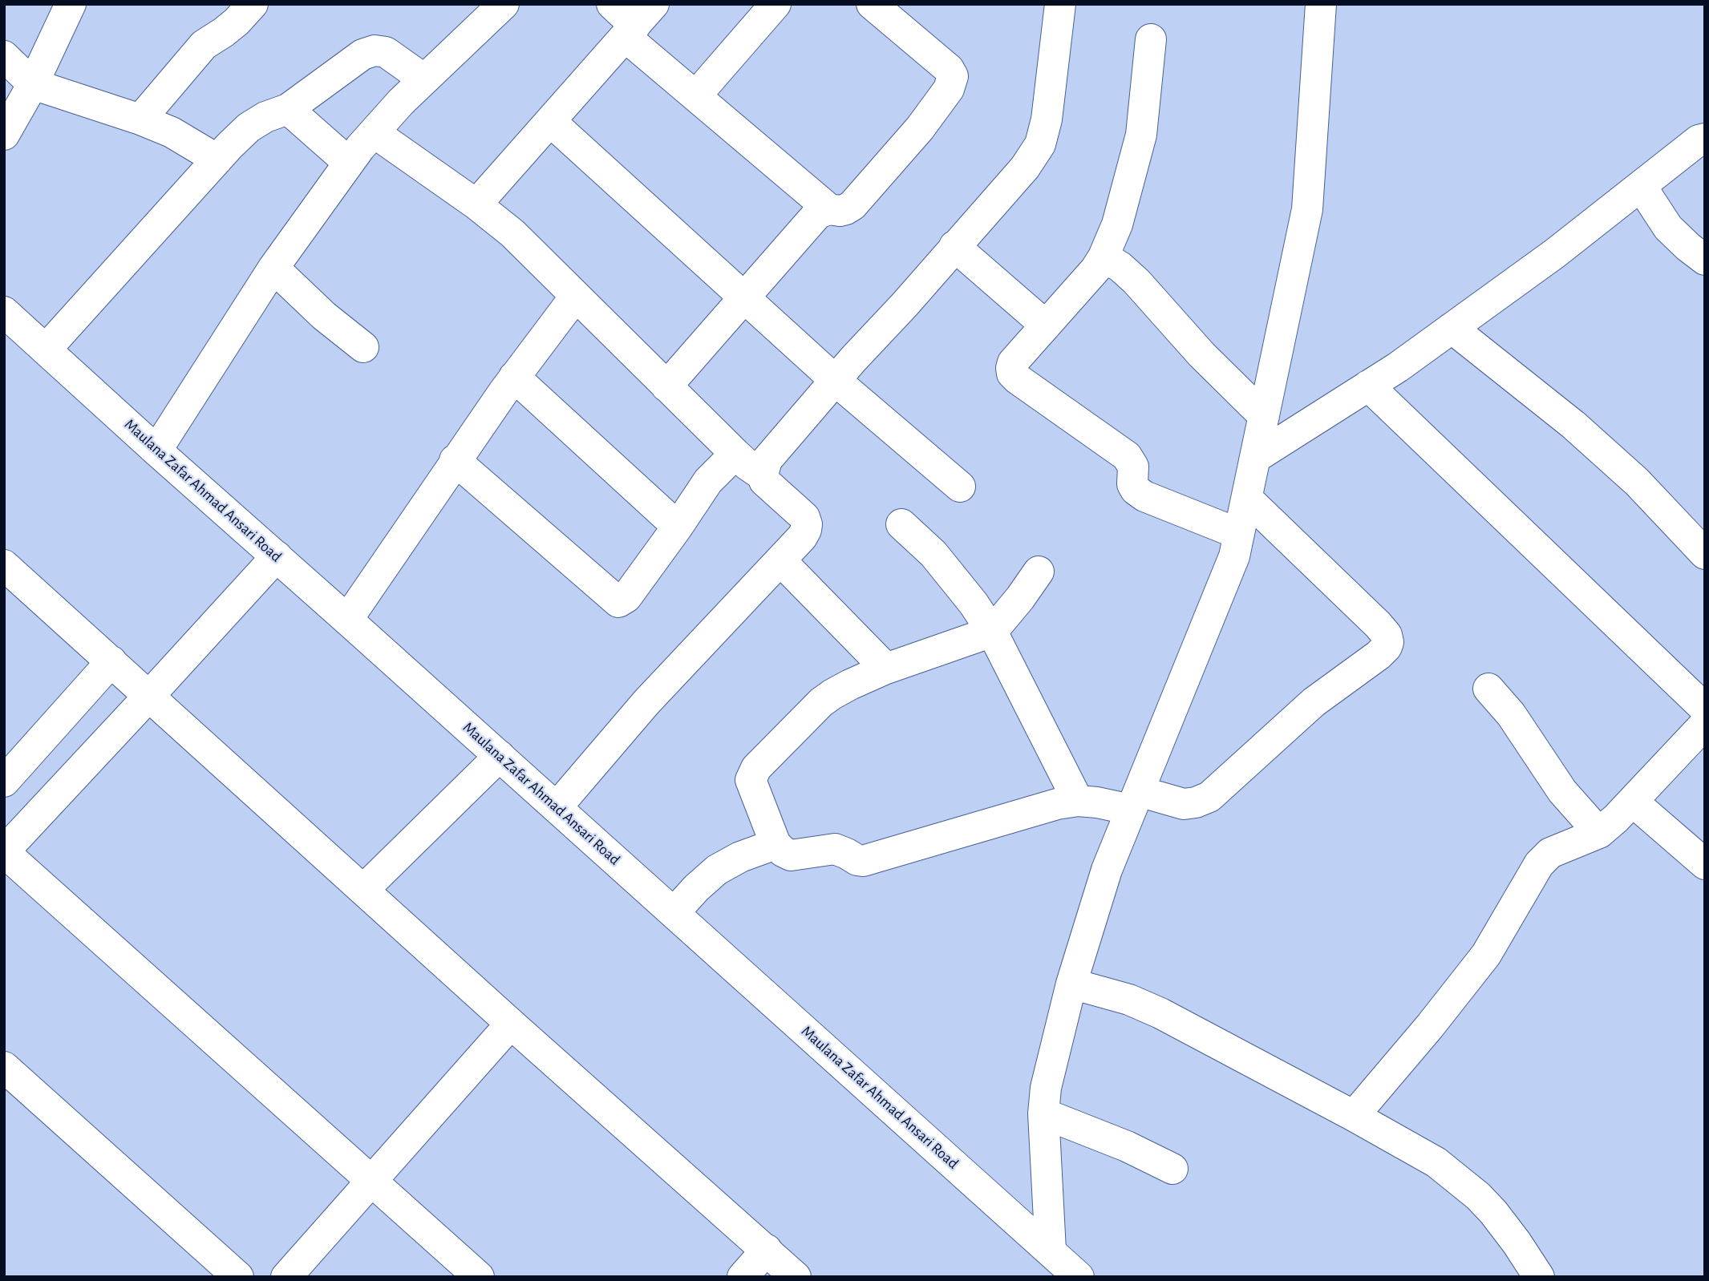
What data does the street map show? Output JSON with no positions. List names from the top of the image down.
{
  "streets": {
    "street": ["Maulana Zafar Ahmad Ansari Road"]
  }
}
